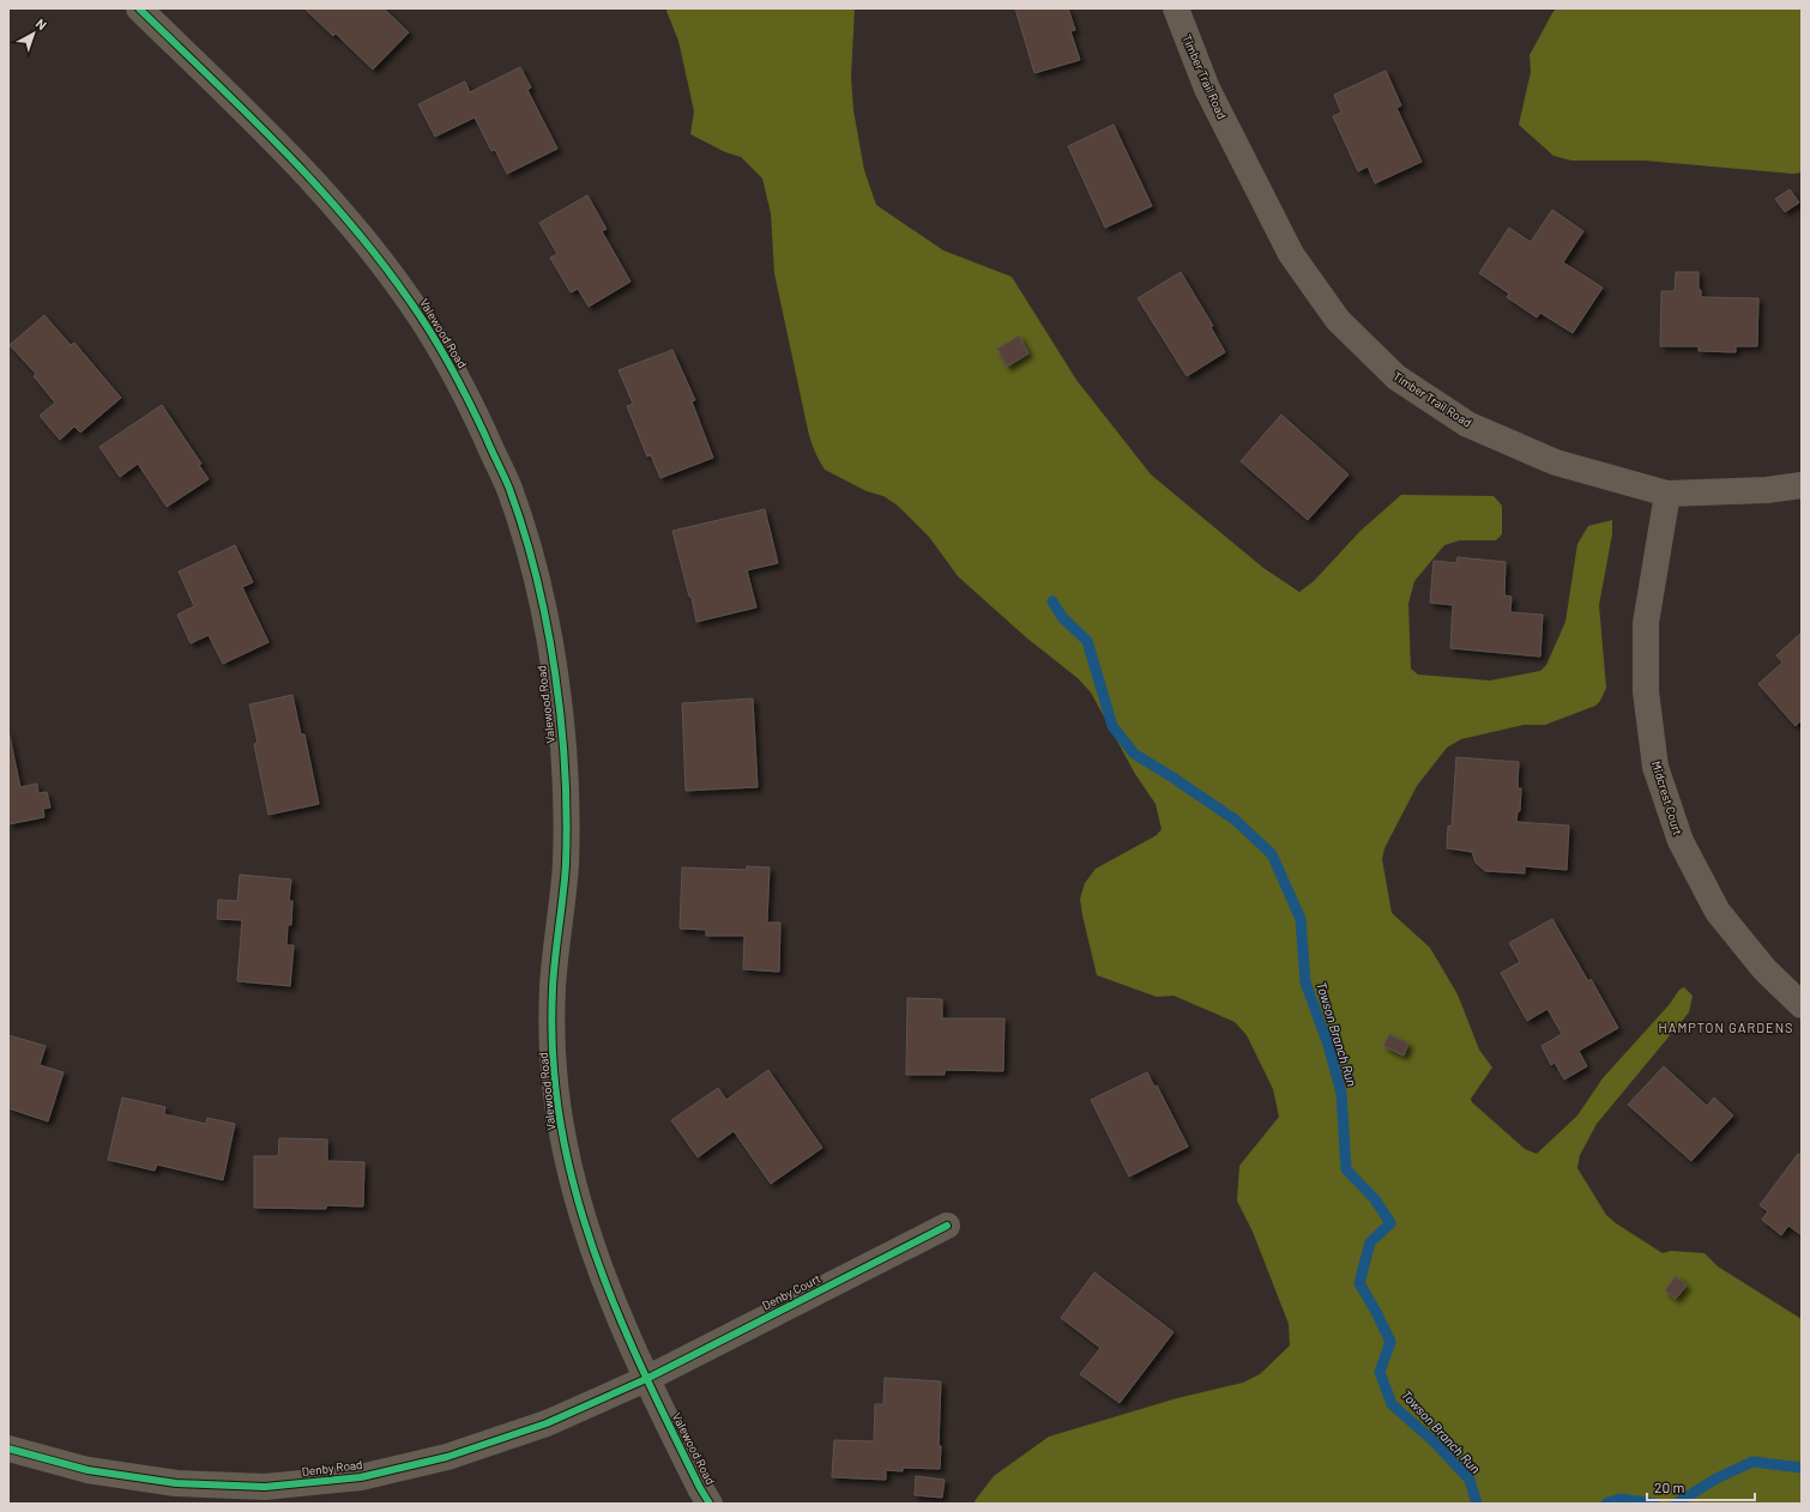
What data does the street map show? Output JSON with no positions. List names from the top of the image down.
{
  "streets": {
    "street": [
      "Timber Trail Road",
      "Valewood Road",
      "Midcrest Court",
      "Denby Court",
      "Denby Road"
    ]
  },
  "crossings": [
    ["Timber Trail Road", "Midcrest Court"],
    ["Valewood Road", "Denby Court"],
    ["Valewood Road", "Denby Road"],
    ["Denby Court", "Denby Road"]
  ],
  "districts": ["HAMPTON GARDENS"],
  "water": ["Towson Branch Run"],
  "scale_bar": "20 m",
  "north": "top right"
}
